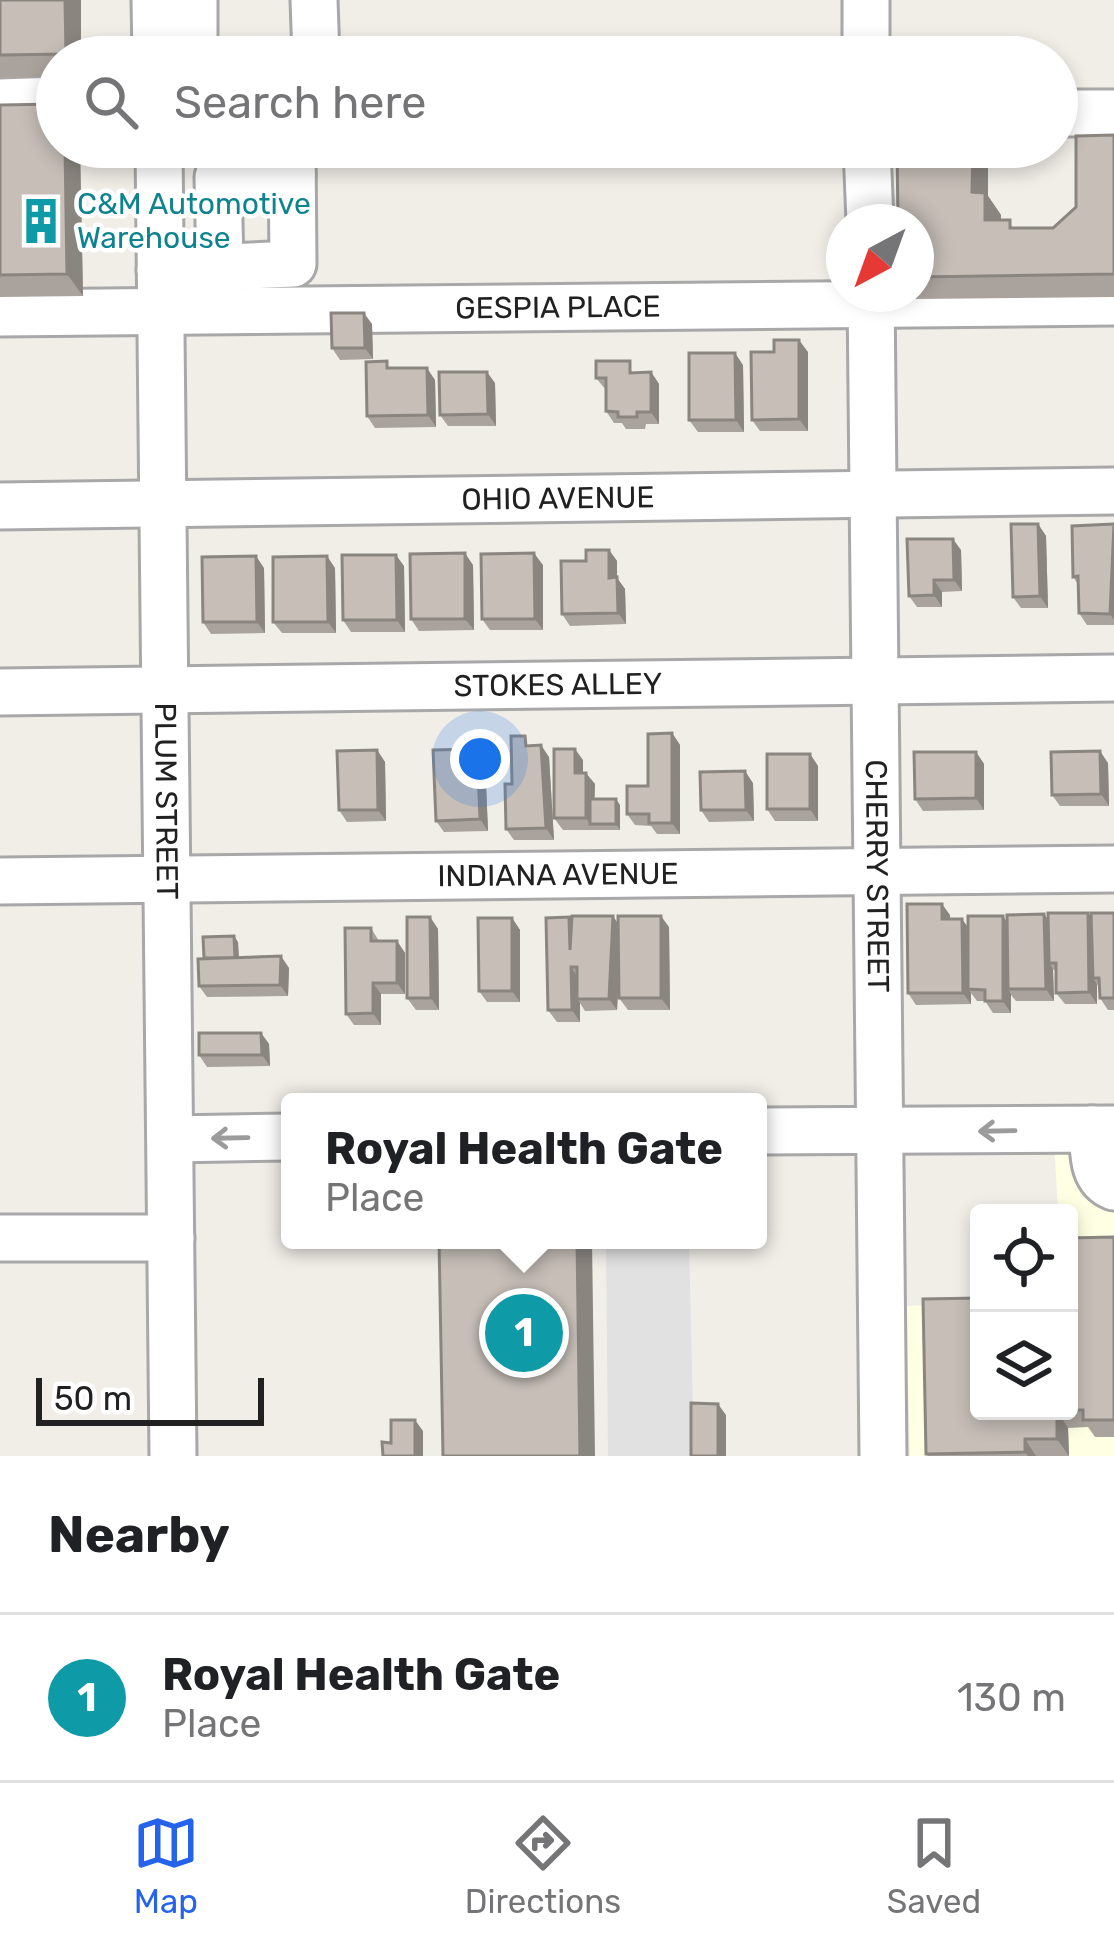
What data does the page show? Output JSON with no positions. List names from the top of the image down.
{
  "streets": {
    "street": [
      "GESPIA PLACE",
      "OHIO AVENUE",
      "STOKES ALLEY",
      "PLUM STREET",
      "CHERRY STREET",
      "INDIANA AVENUE"
    ]
  },
  "crossings": [
    ["GESPIA PLACE", "PLUM STREET"],
    ["OHIO AVENUE", "PLUM STREET"],
    ["OHIO AVENUE", "CHERRY STREET"],
    ["STOKES ALLEY", "PLUM STREET"],
    ["STOKES ALLEY", "CHERRY STREET"],
    ["PLUM STREET", "INDIANA AVENUE"],
    ["CHERRY STREET", "INDIANA AVENUE"]
  ],
  "places": {
    "building": ["C&M Automotive Warehouse"]
  },
  "scale_bar": "50 m",
  "north": "bottom left",
  "page": {
    "search": "Search here",
    "popup": ["Royal Health Gate", "Place"],
    "pins": "1",
    "scale": "50 m",
    "heading": "Nearby",
    "list": [
      {
        "mark": "1",
        "name": "Royal Health Gate",
        "note": "Place",
        "value": "130 m"
      }
    ],
    "nav": ["Map", "Directions", "Saved"]
  }
}
